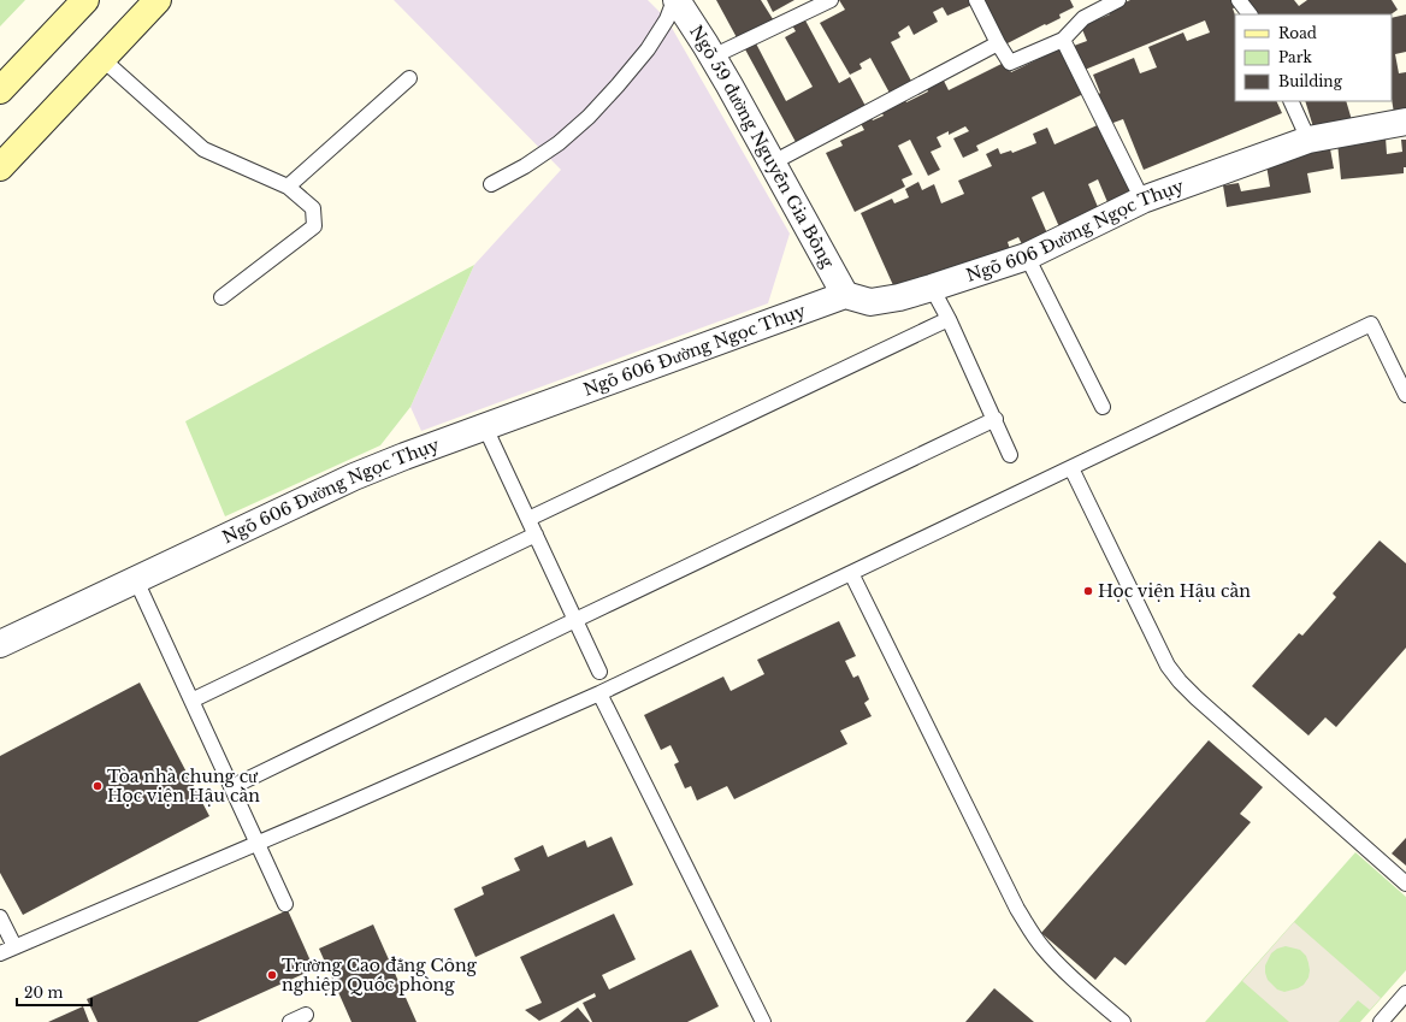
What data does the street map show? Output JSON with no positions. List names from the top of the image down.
{
  "streets": {
    "street": ["Ngõ 59 đường Nguyễn Gia Bồng", "Ngõ 606 Đường Ngọc Thụy"]
  },
  "crossings": [
    ["Ngõ 59 đường Nguyễn Gia Bồng", "Ngõ 606 Đường Ngọc Thụy"]
  ],
  "places": ["Học viện Hậu cần", "Tòa nhà chung cư Học viện Hậu cần", "Trường Cao đẳng Công nghiệp Quốc phòng"],
  "legend": ["Road", "Park", "Building"],
  "scale_bar": "20 m"
}
